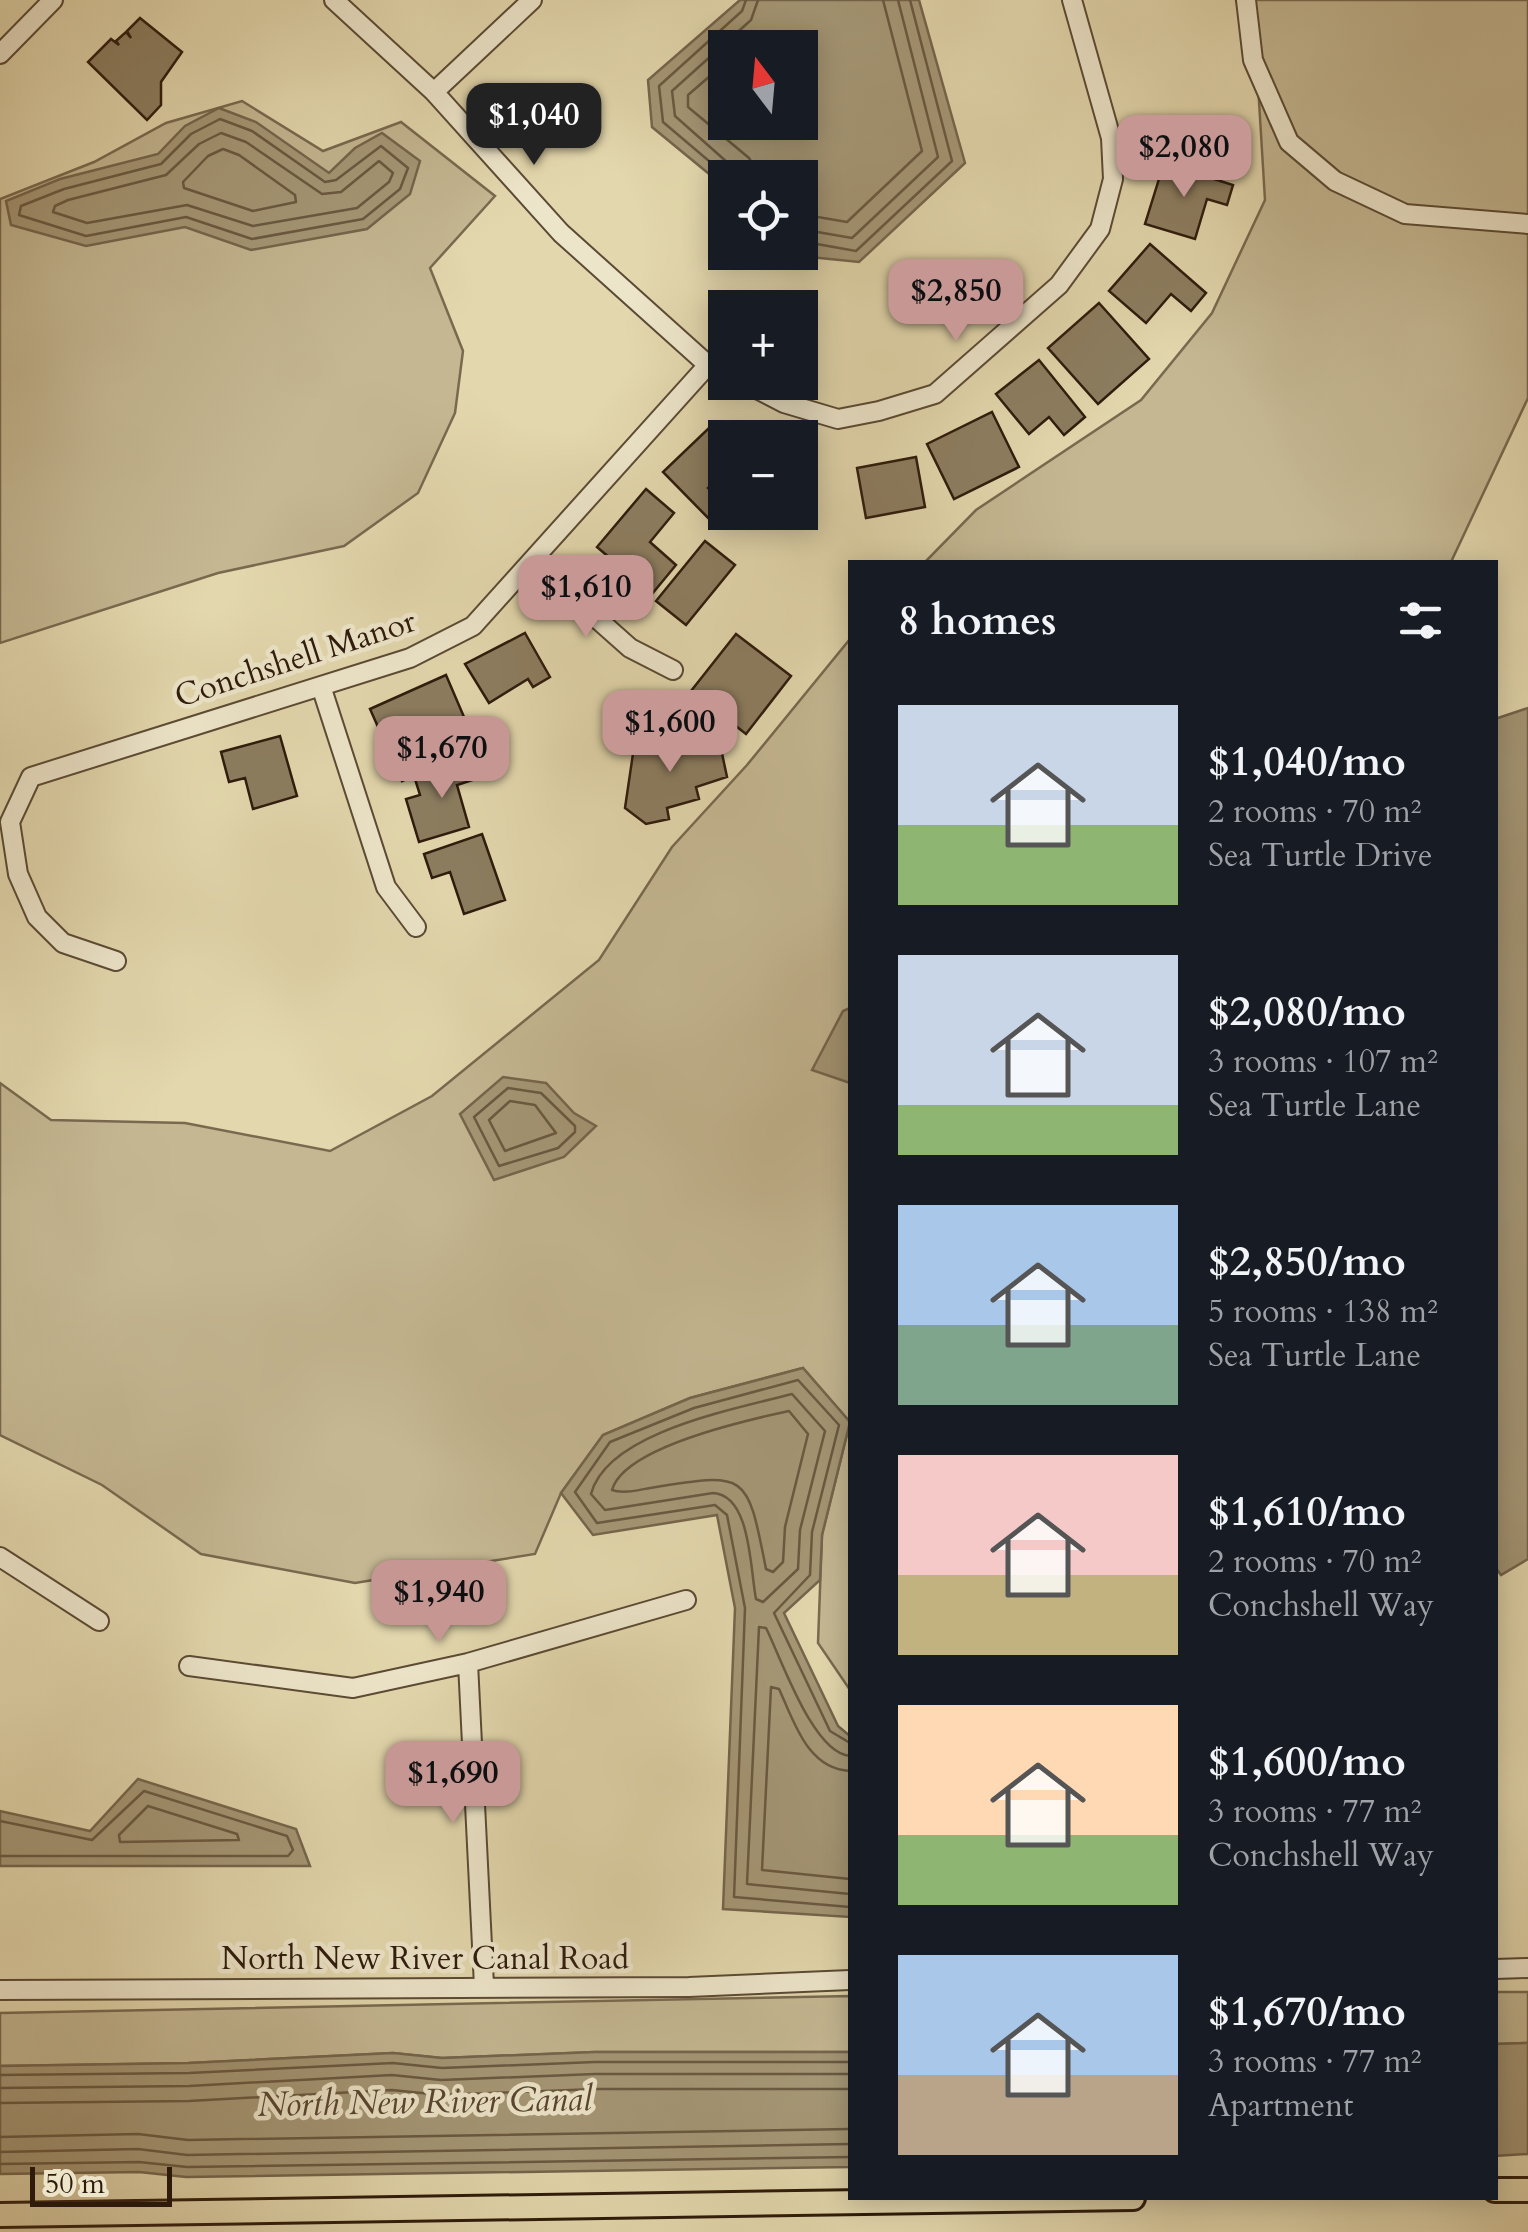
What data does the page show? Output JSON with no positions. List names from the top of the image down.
{
  "streets": {
    "street": ["Conchshell Manor", "North New River Canal Road"]
  },
  "water": ["North New River Canal"],
  "scale_bar": "50 m",
  "north": "top",
  "page": {
    "map_buttons": ["+", "−"],
    "price": [
      "$1,040",
      "$2,080",
      "$2,850",
      "$1,610",
      "$1,600",
      "$1,670",
      "$1,940",
      "$1,690"
    ],
    "heading": "8 homes",
    "list": [
      {
        "name": "$1,040/mo",
        "note": "2 rooms · 70 m² · Sea Turtle Drive"
      },
      {
        "name": "$2,080/mo",
        "note": "3 rooms · 107 m² · Sea Turtle Lane"
      },
      {
        "name": "$2,850/mo",
        "note": "5 rooms · 138 m² · Sea Turtle Lane"
      },
      {
        "name": "$1,610/mo",
        "note": "2 rooms · 70 m² · Conchshell Way"
      },
      {
        "name": "$1,600/mo",
        "note": "3 rooms · 77 m² · Conchshell Way"
      },
      {
        "name": "$1,670/mo",
        "note": "3 rooms · 77 m² · Apartment"
      }
    ],
    "scale": "50 m"
  }
}
